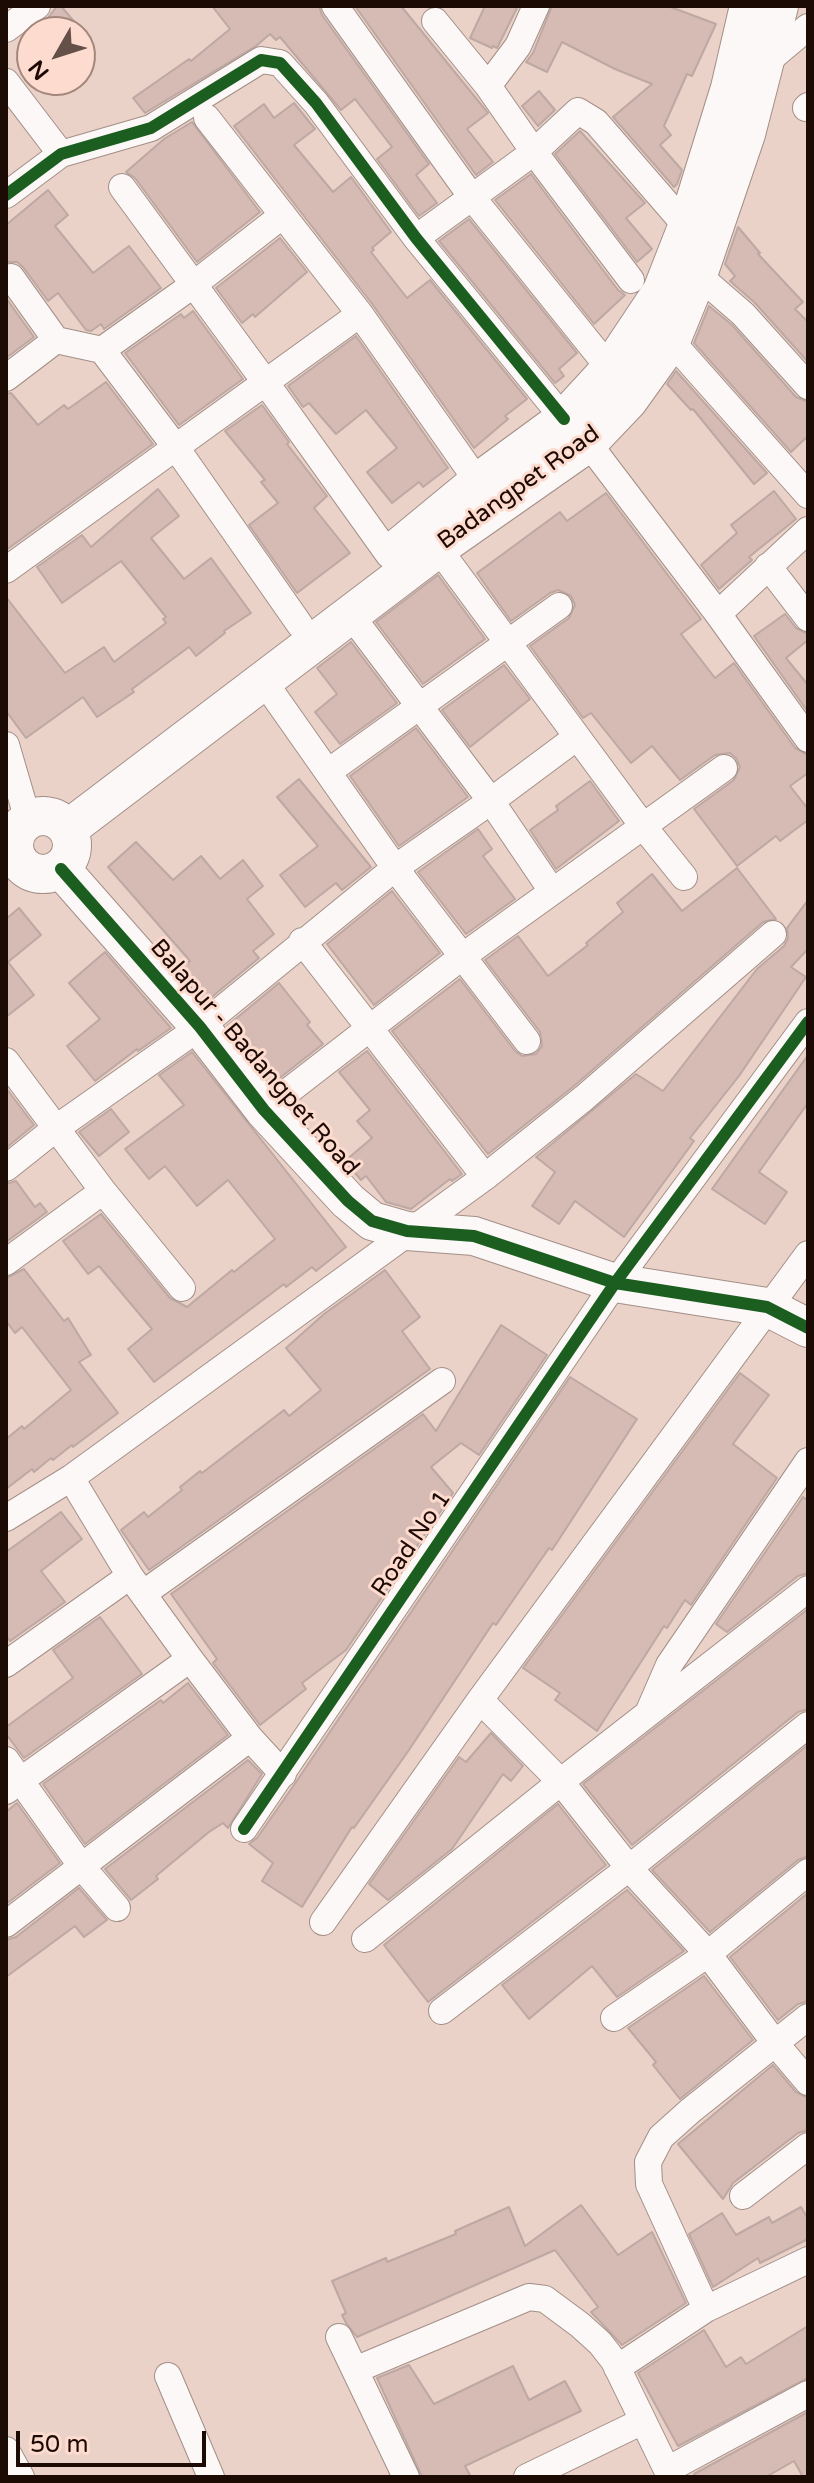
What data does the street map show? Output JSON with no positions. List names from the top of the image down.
{
  "streets": {
    "main road": ["Badangpet Road", "Balapur - Badangpet Road"],
    "street": ["Road No 1"]
  },
  "crossings": [
    ["Badangpet Road", "Balapur - Badangpet Road"],
    ["Balapur - Badangpet Road", "Road No 1"]
  ],
  "scale_bar": "50 m",
  "north": "bottom left"
}
